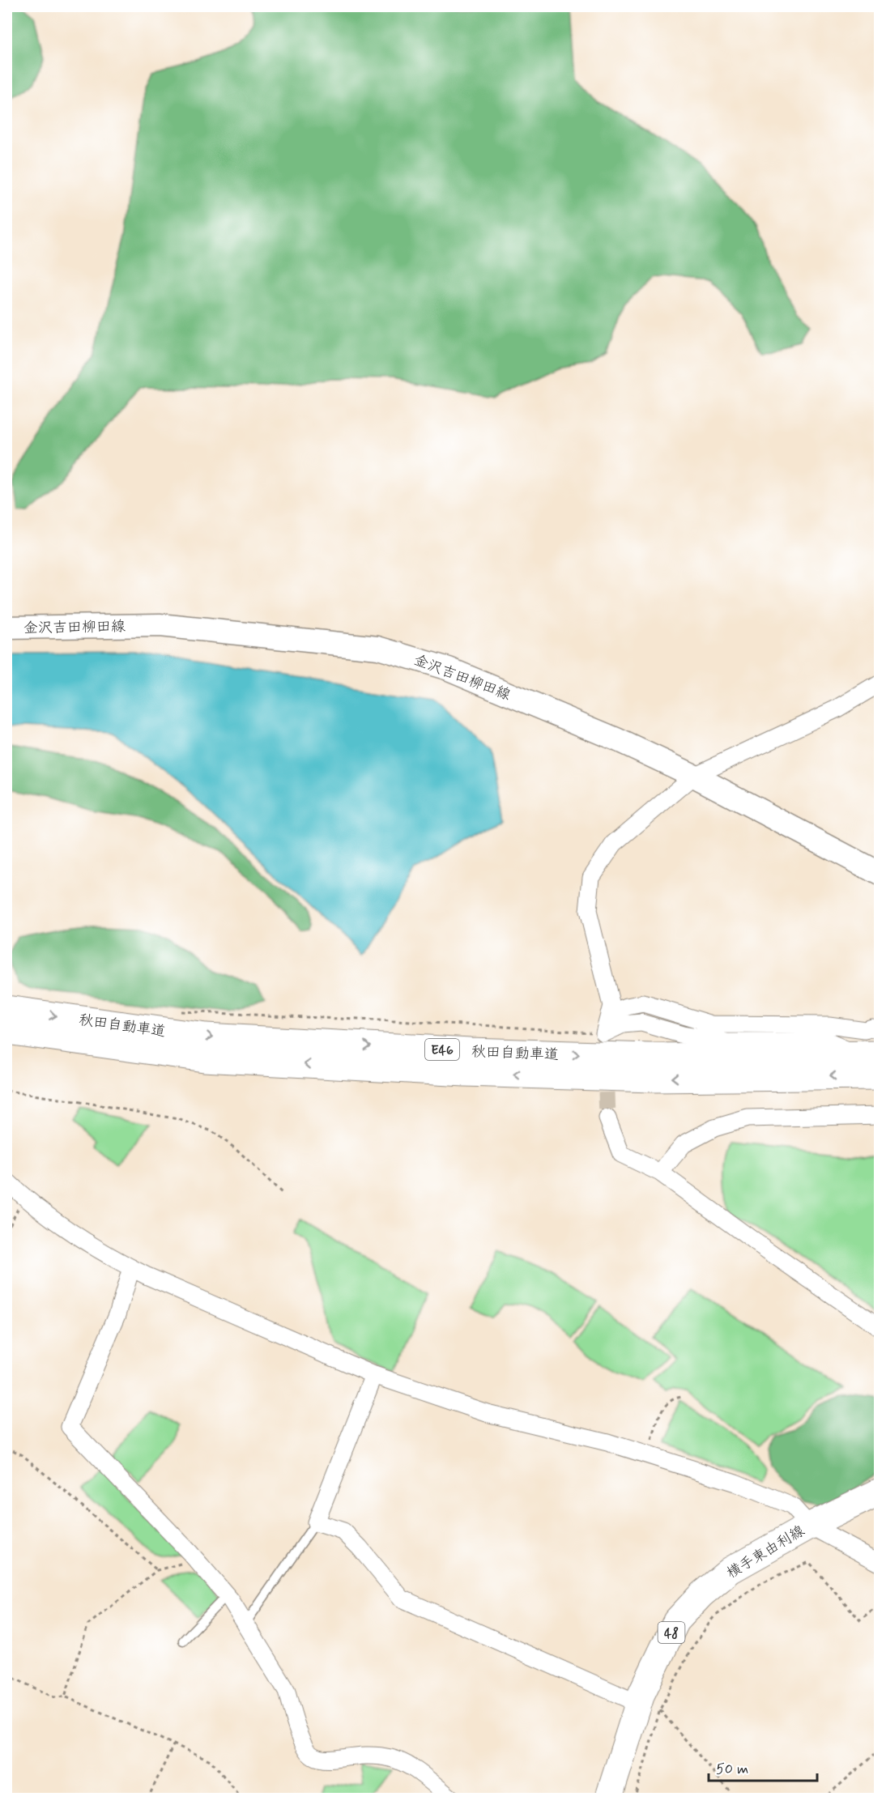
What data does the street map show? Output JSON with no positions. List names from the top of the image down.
{
  "streets": {
    "main road": [
      "金沢吉田柳田線",
      "秋田自動車道",
      "E46",
      "横手東由利線",
      "48"
    ]
  },
  "scale_bar": "50 m"
}
